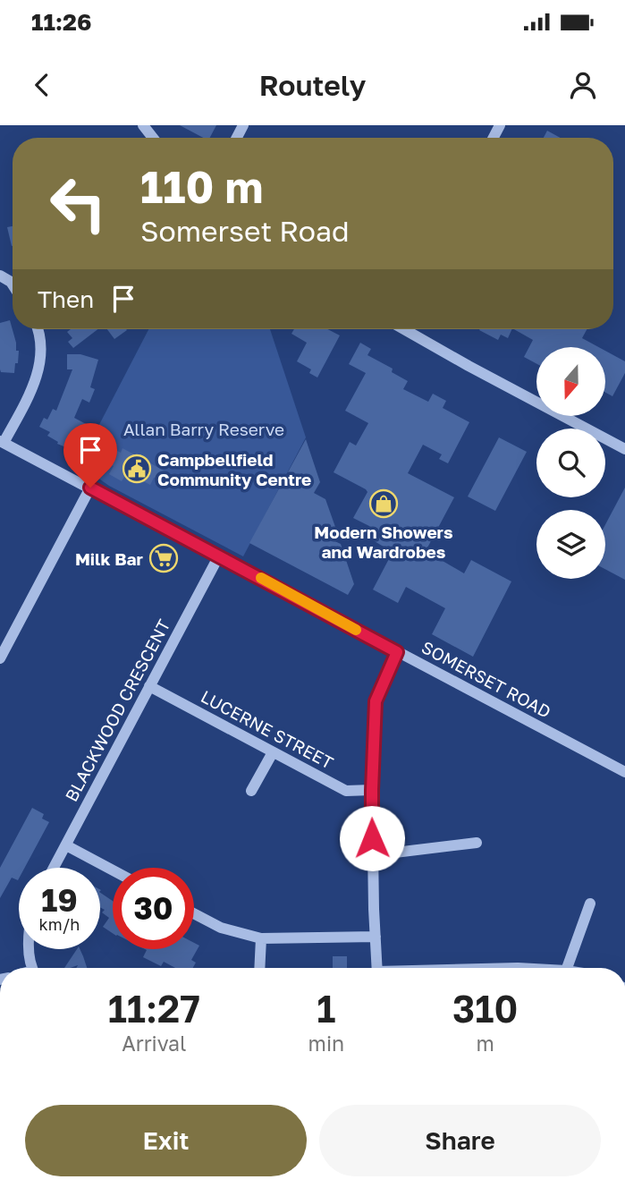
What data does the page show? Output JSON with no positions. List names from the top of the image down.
{
  "streets": {
    "street": ["SOMERSET ROAD", "BLACKWOOD CRESCENT", "LUCERNE STREET"]
  },
  "crossings": [
    ["SOMERSET ROAD", "BLACKWOOD CRESCENT"],
    ["BLACKWOOD CRESCENT", "LUCERNE STREET"]
  ],
  "parks": ["Allan Barry Reserve"],
  "places": {
    "public building": ["Campbellfield Community Centre"],
    "shop": ["Modern Showers and Wardrobes"],
    "supermarket": ["Milk Bar"]
  },
  "north": "bottom",
  "page": {
    "status": "11:26",
    "header": "Routely",
    "turn": ["110 m", "Somerset Road"],
    "then": "Then",
    "speed": "19 km/h",
    "limit": "30",
    "eta": [
      "11:27",
      "Arrival",
      "1",
      "min",
      "310",
      "m"
    ],
    "buttons": ["Exit", "Share"]
  }
}
